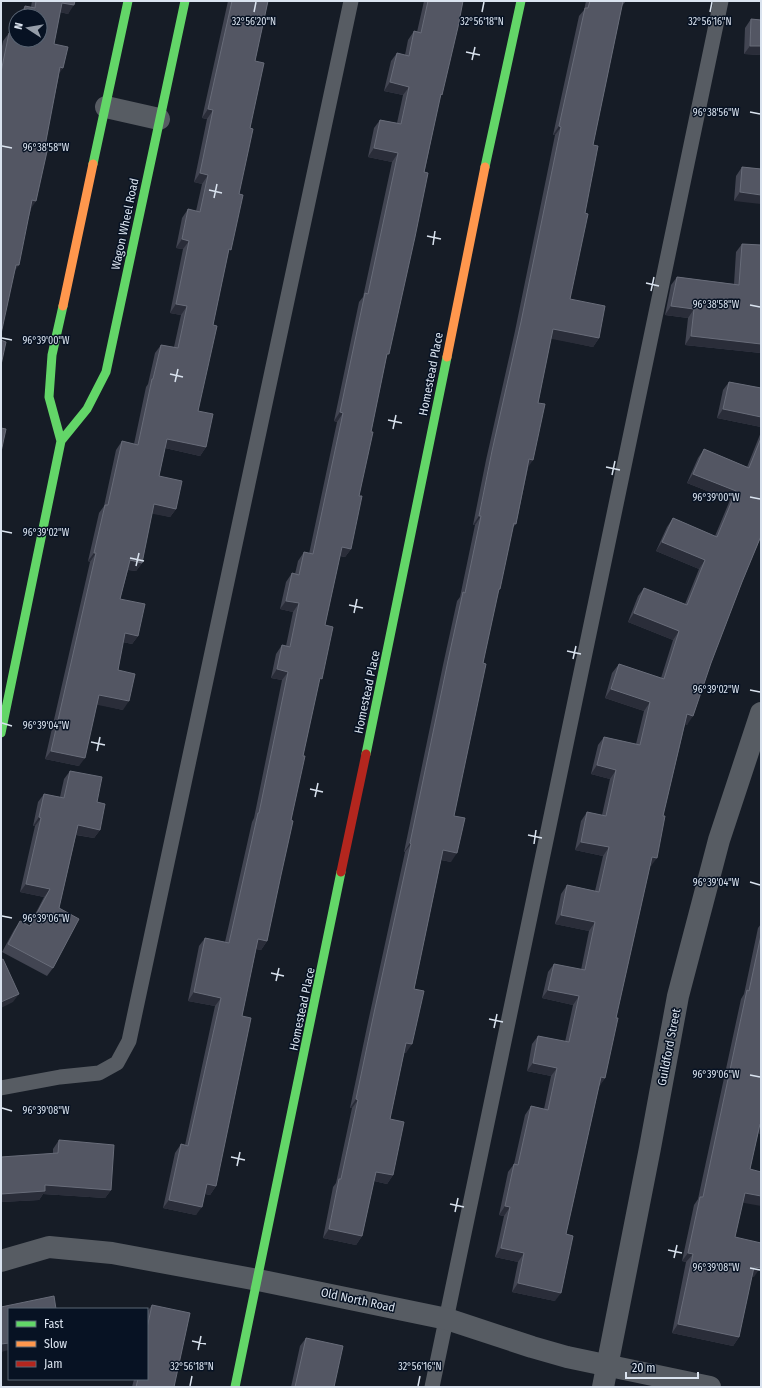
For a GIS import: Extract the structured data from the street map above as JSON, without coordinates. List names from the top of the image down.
{
  "streets": {
    "street": [
      "Wagon Wheel Road",
      "Homestead Place",
      "Guildford Street",
      "Old North Road"
    ]
  },
  "crossings": [
    ["Homestead Place", "Old North Road"],
    ["Guildford Street", "Old North Road"]
  ],
  "legend": ["Fast", "Slow", "Jam"],
  "scale_bar": "20 m",
  "north": "left",
  "coordinates": [
    "32°56'20\"N",
    "32°56'18\"N",
    "32°56'16\"N",
    "96°38'56\"W",
    "96°38'58\"W",
    "96°39'00\"W",
    "96°39'02\"W",
    "96°39'04\"W",
    "96°39'06\"W",
    "96°39'08\"W"
  ]
}
